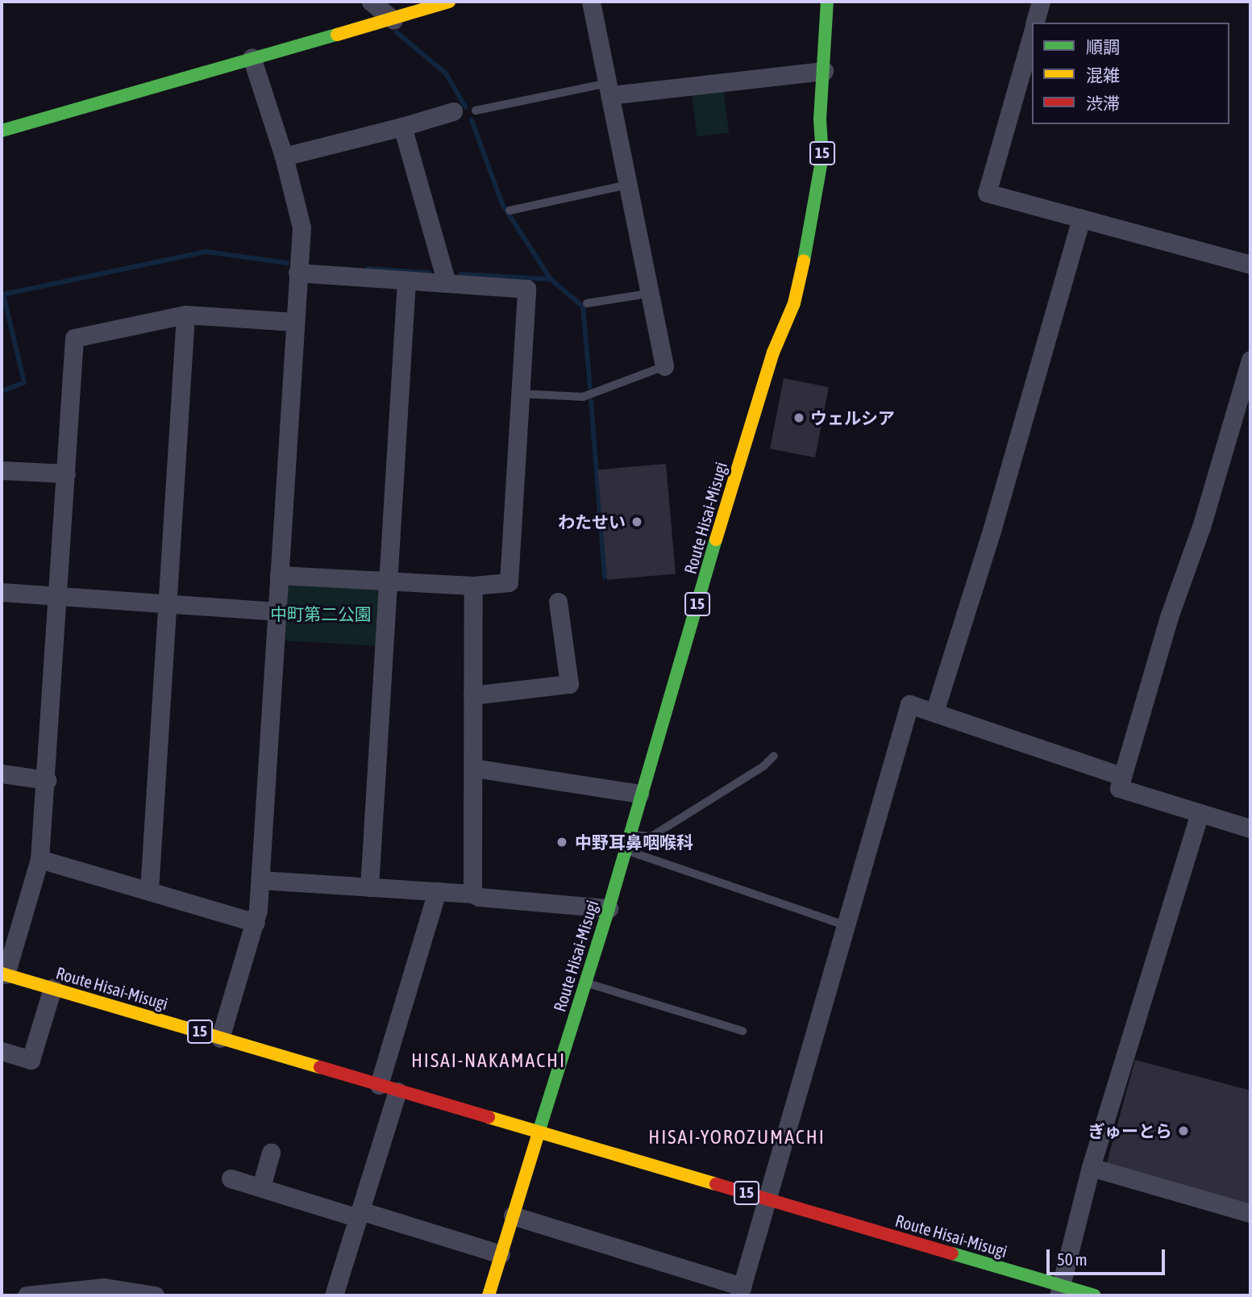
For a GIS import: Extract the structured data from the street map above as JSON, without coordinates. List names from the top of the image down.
{
  "streets": {
    "main road": ["15", "Route Hisai-Misugi"]
  },
  "districts": ["HISAI-NAKAMACHI", "HISAI-YOROZUMACHI"],
  "parks": ["中町第二公園"],
  "places": [
    "ウェルシア",
    "わたせい",
    "中野耳鼻咽喉科",
    "ぎゅーとら"
  ],
  "legend": ["順調", "混雑", "渋滞"],
  "scale_bar": "50 m"
}
